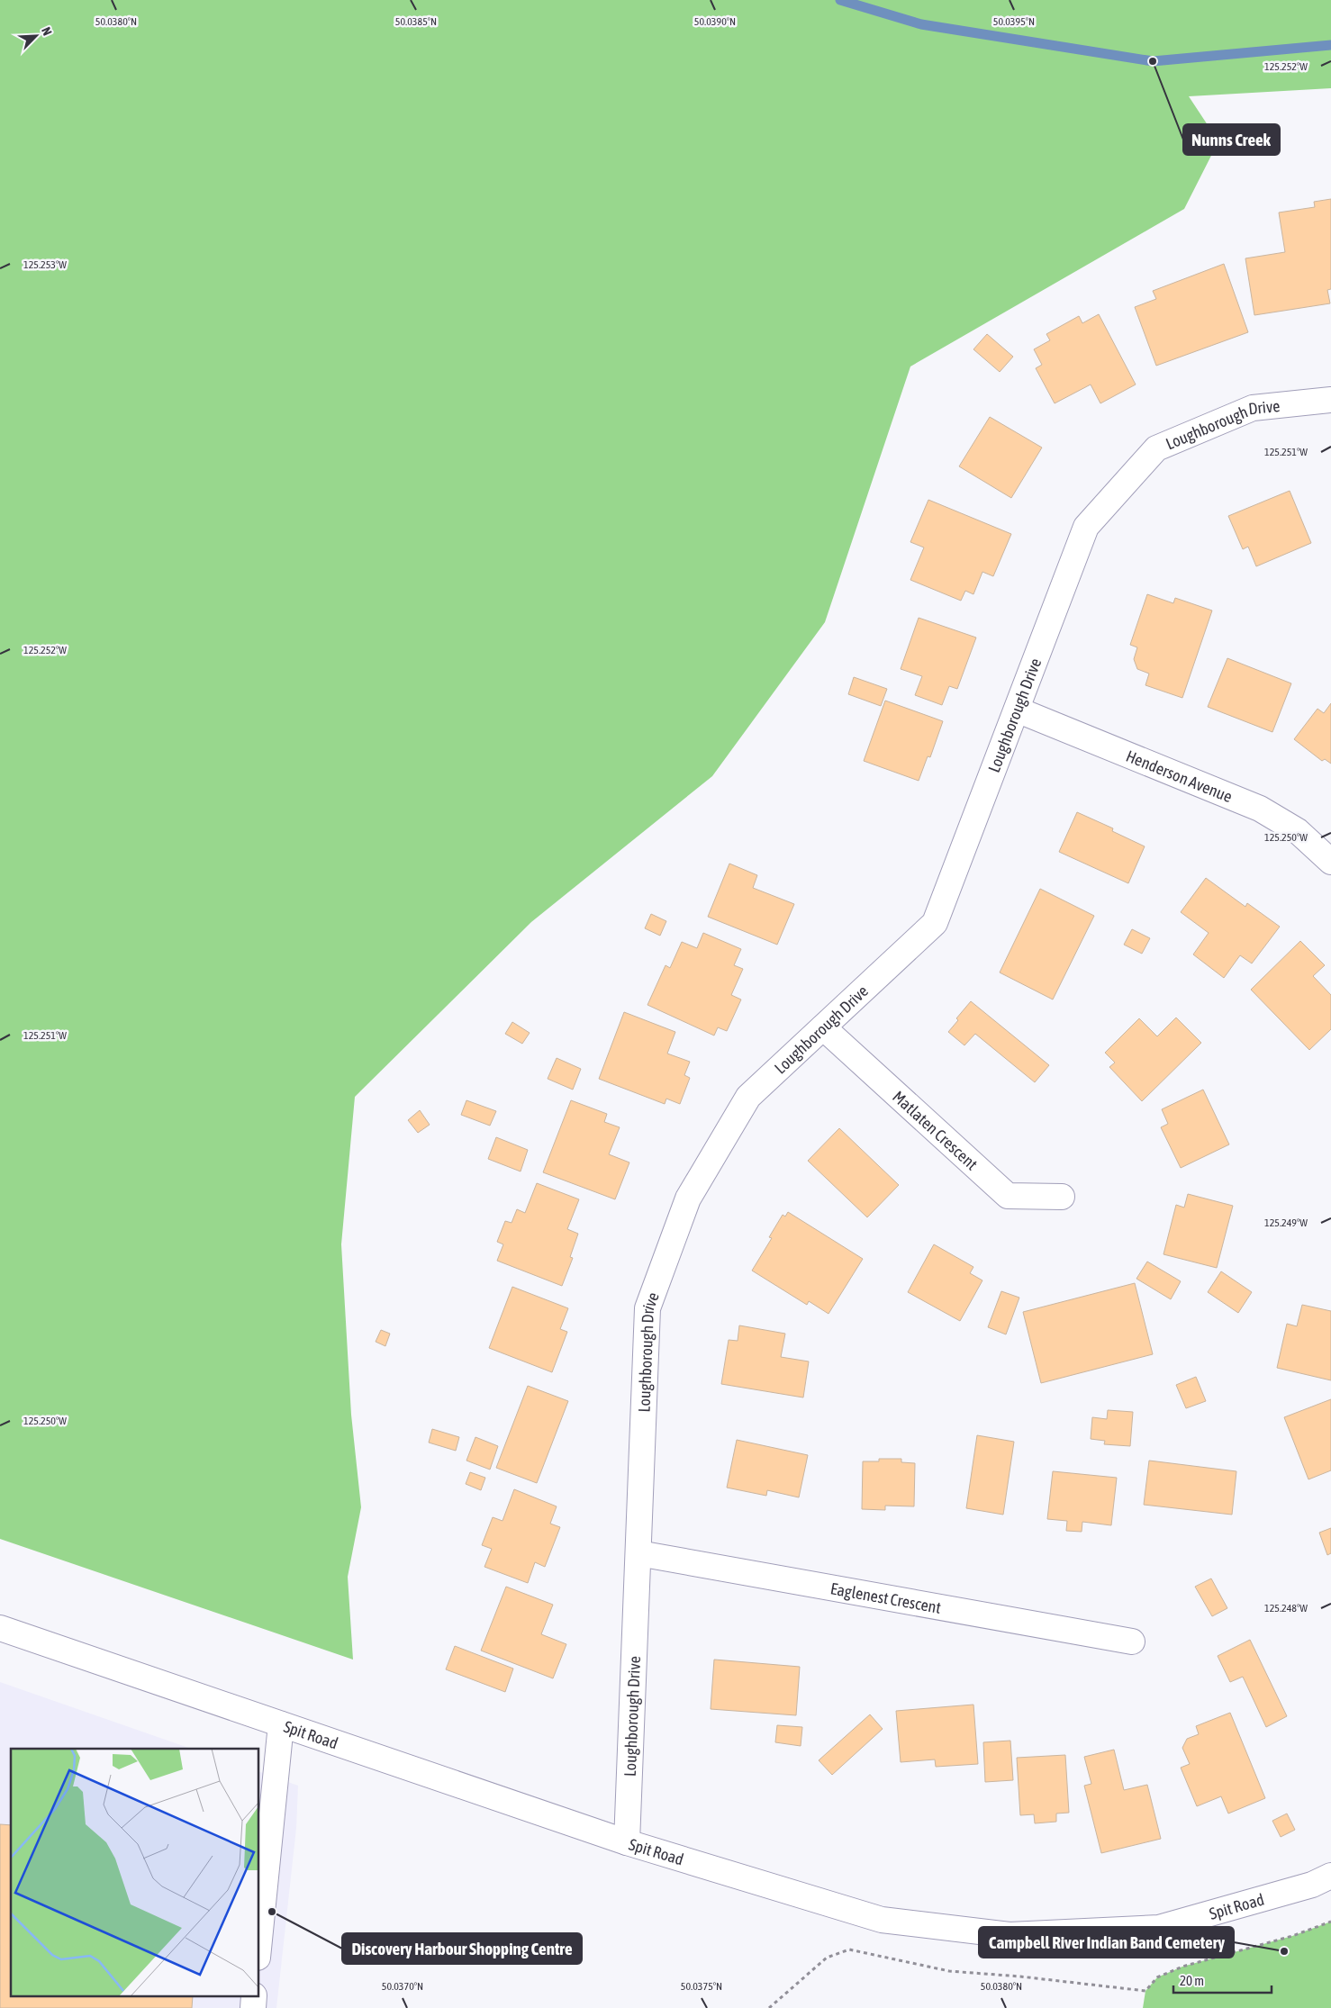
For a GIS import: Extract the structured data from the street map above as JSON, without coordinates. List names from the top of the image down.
{
  "streets": {
    "street": [
      "Loughborough Drive",
      "Henderson Avenue",
      "Matlaten Crescent",
      "Eaglenest Crescent",
      "Spit Road"
    ]
  },
  "crossings": [
    ["Loughborough Drive", "Henderson Avenue"],
    ["Loughborough Drive", "Matlaten Crescent"],
    ["Loughborough Drive", "Eaglenest Crescent"],
    ["Loughborough Drive", "Spit Road"]
  ],
  "places": ["Nunns Creek", "Discovery Harbour Shopping Centre", "Campbell River Indian Band Cemetery"],
  "scale_bar": "20 m",
  "north": "top right",
  "coordinates": [
    "50.0380°N",
    "50.0385°N",
    "50.0390°N",
    "50.0395°N",
    "125.252°W",
    "125.253°W",
    "125.251°W",
    "125.250°W",
    "125.249°W",
    "125.248°W",
    "50.0370°N",
    "50.0375°N"
  ]
}
